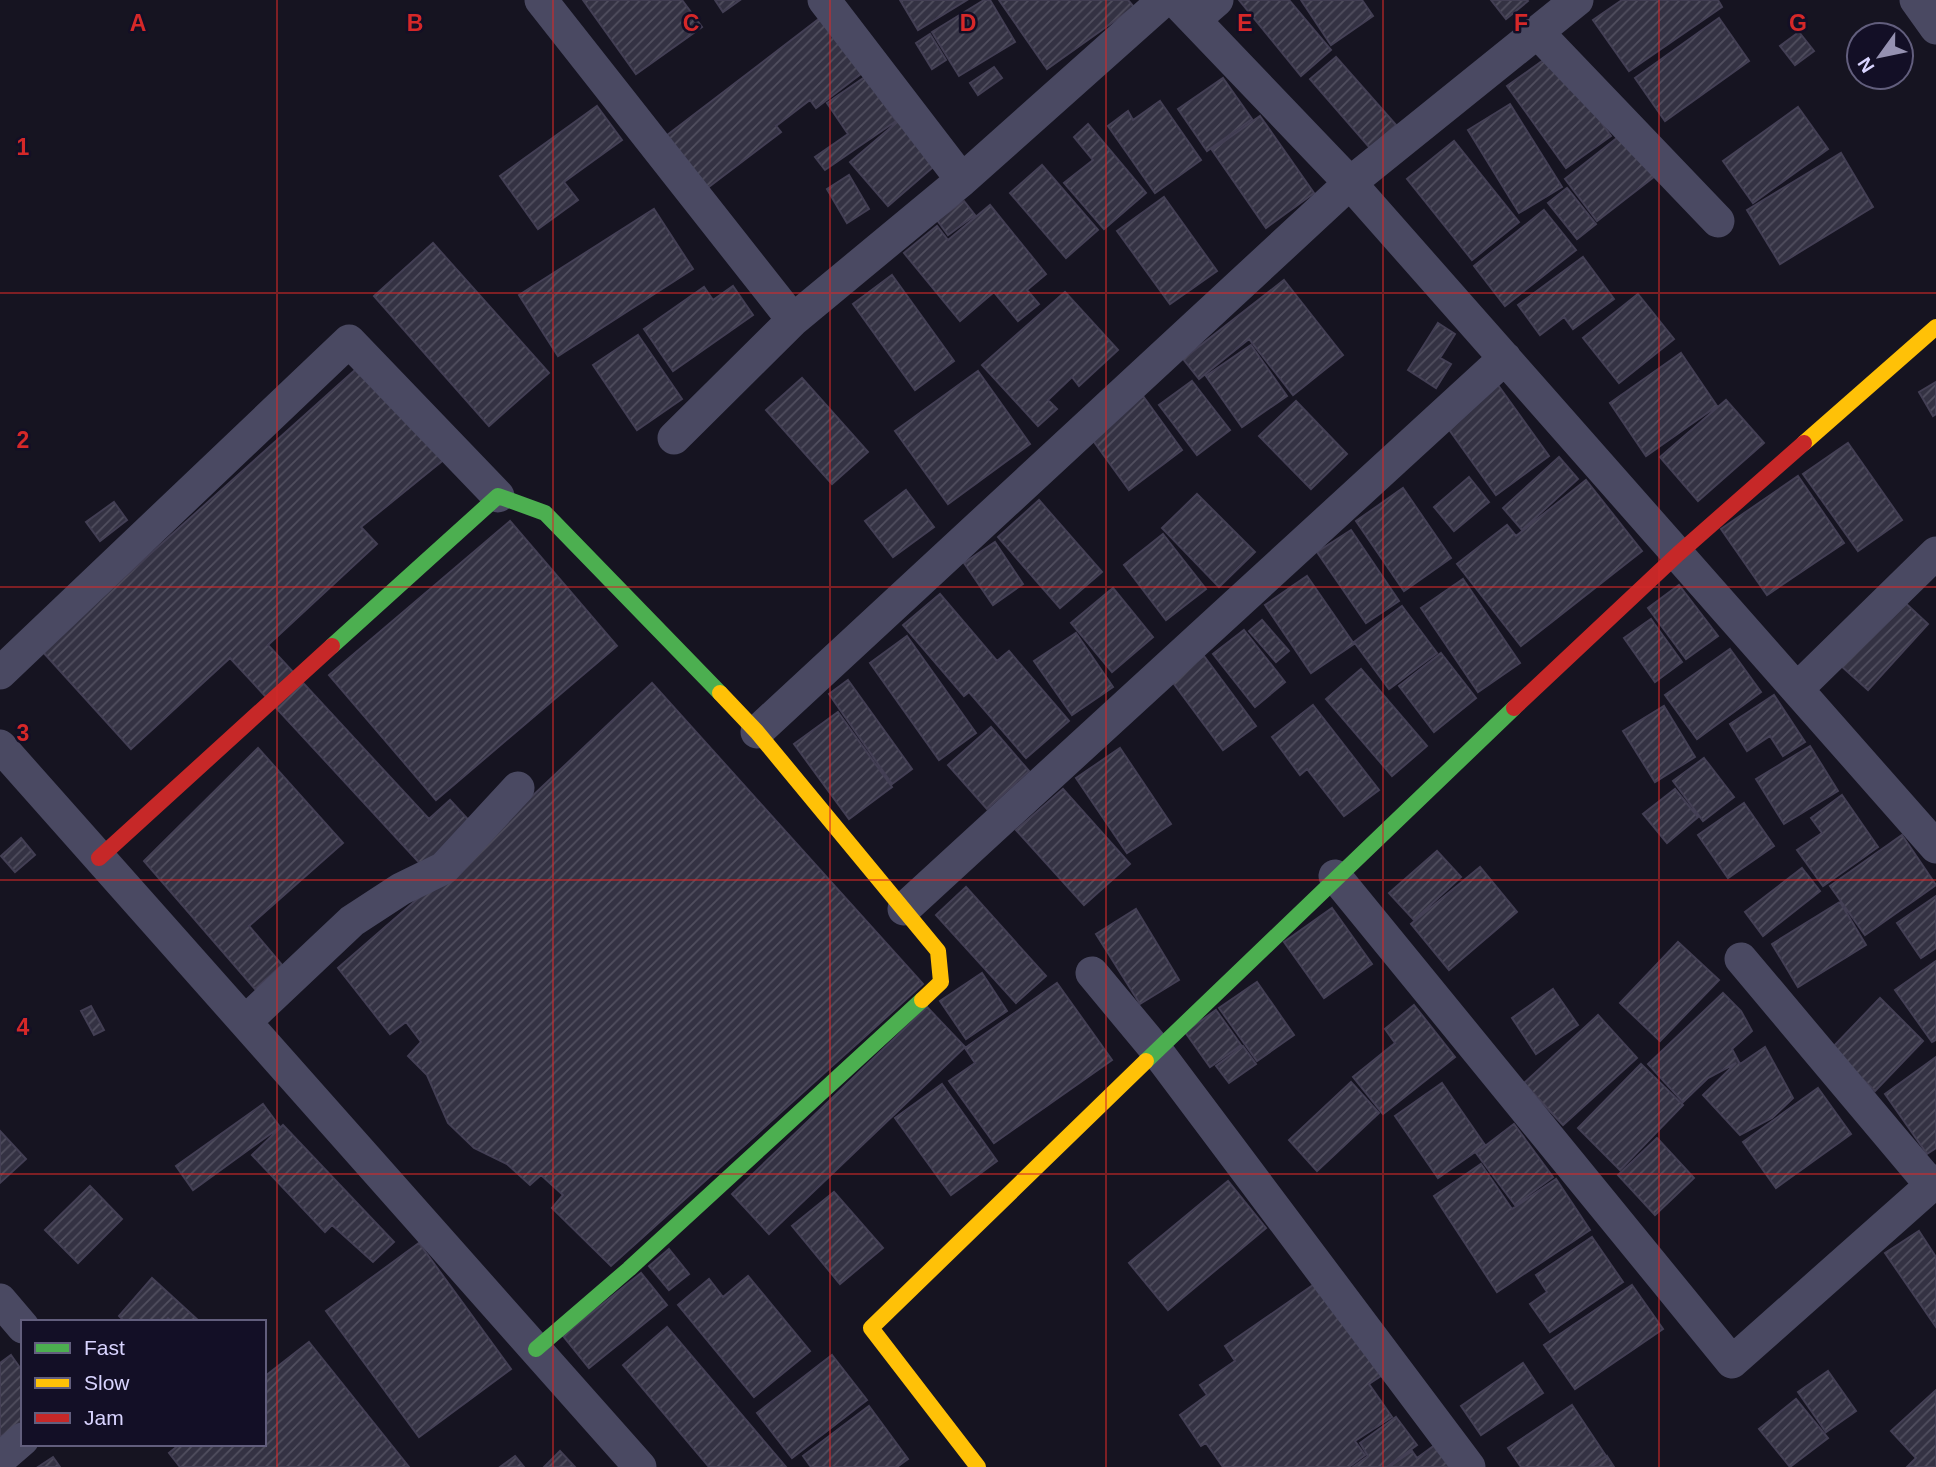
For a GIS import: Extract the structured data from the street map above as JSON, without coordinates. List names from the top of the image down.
{
  "legend": ["Fast", "Slow", "Jam"],
  "north": "bottom left",
  "grid": {
    "columns": [
      "A",
      "B",
      "C",
      "D",
      "E",
      "F",
      "G"
    ],
    "rows": [
      "1",
      "2",
      "3",
      "4"
    ]
  }
}
